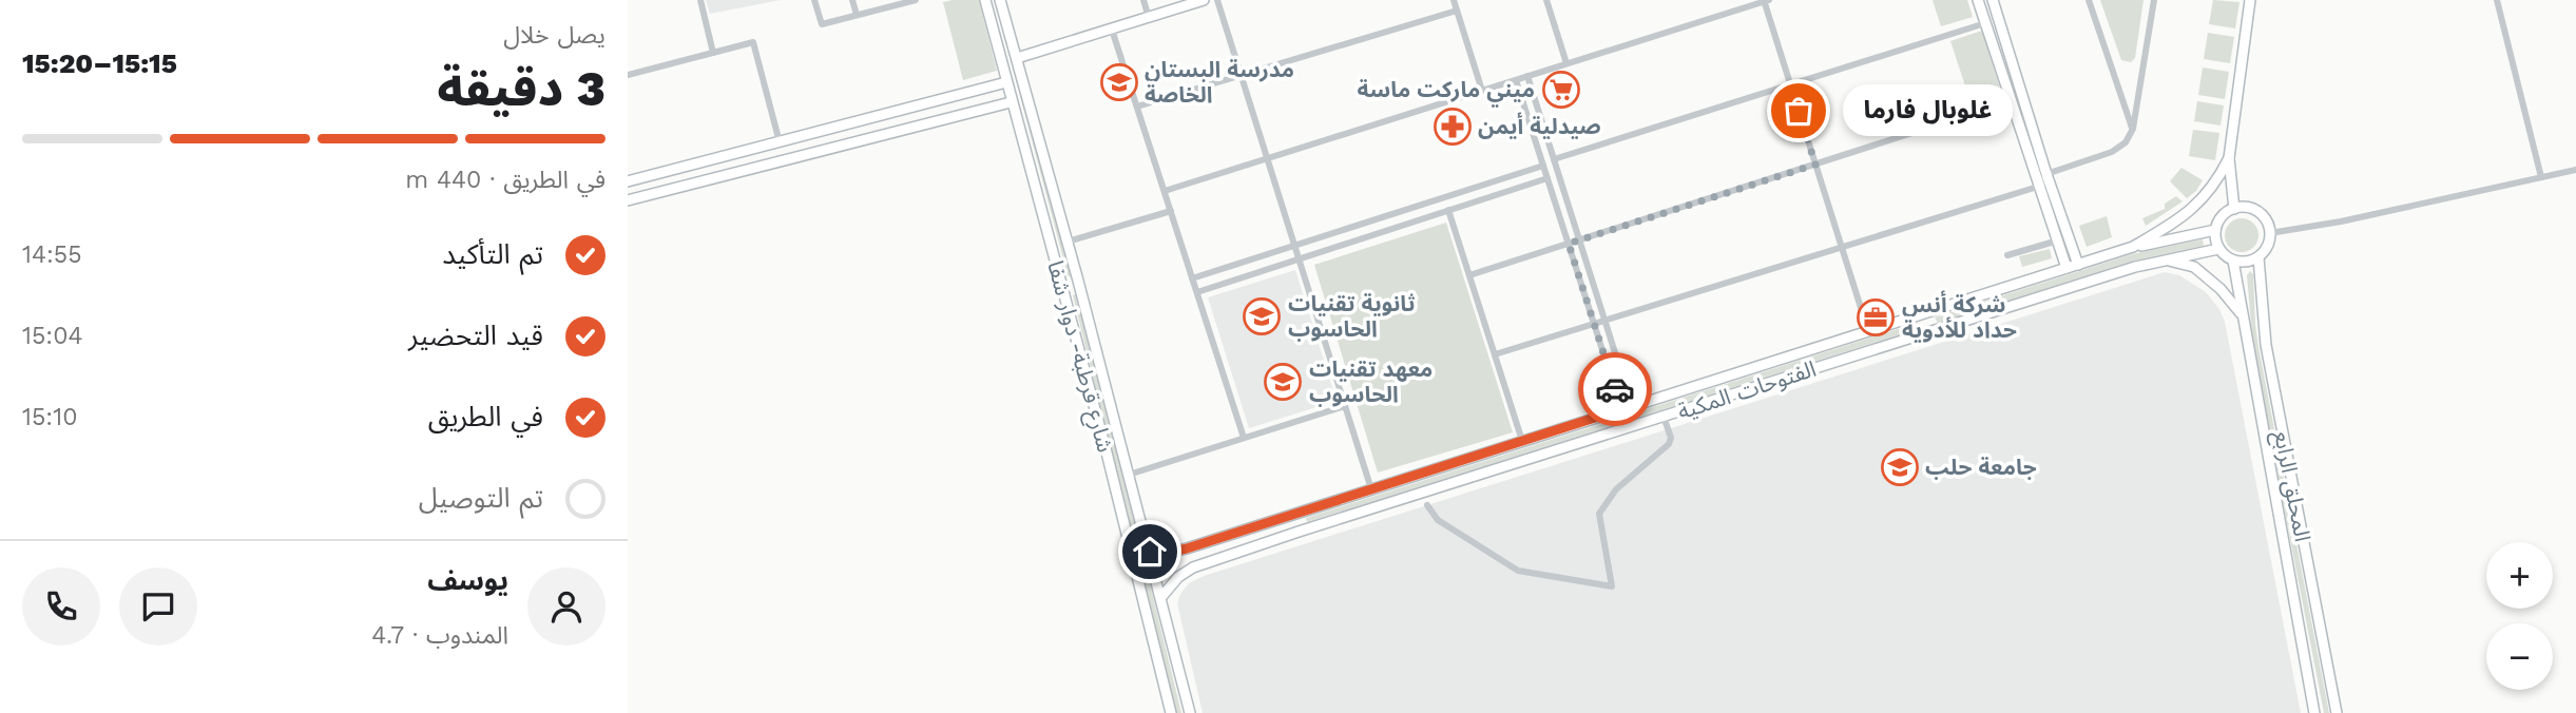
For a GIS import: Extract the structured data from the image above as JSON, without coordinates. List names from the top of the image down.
{
  "streets": {
    "street": ["شارع قرطبة- دوار شفا", "الفتوحات المكية", "المحلق الرابع"]
  },
  "crossings": [
    ["الفتوحات المكية", "المحلق الرابع"]
  ],
  "places": {
    "school or university": [
      "مدرسة البستان الخاصة",
      "ثانوية تقنيات الحاسوب",
      "معهد تقنيات الحاسوب",
      "جامعة حلب"
    ],
    "supermarket": ["ميني ماركت ماسة"],
    "other": ["غلوبال فارما"],
    "pharmacy": ["صيدلية أيمن"],
    "office": ["شركة أنس حداد للأدوية"]
  },
  "page": {
    "heading": ["3 دقيقة", "يصل خلال", "15:15–15:20"],
    "panel": ["يوسف", "المندوب · 4.7"],
    "bubble": "غلوبال فارما",
    "bar": "في الطريق · 440 m",
    "list": [
      ["تم التأكيد", "14:55"],
      ["قيد التحضير", "15:04"],
      ["في الطريق", "15:10"],
      "تم التوصيل"
    ],
    "map_buttons": ["+", "−"]
  }
}
